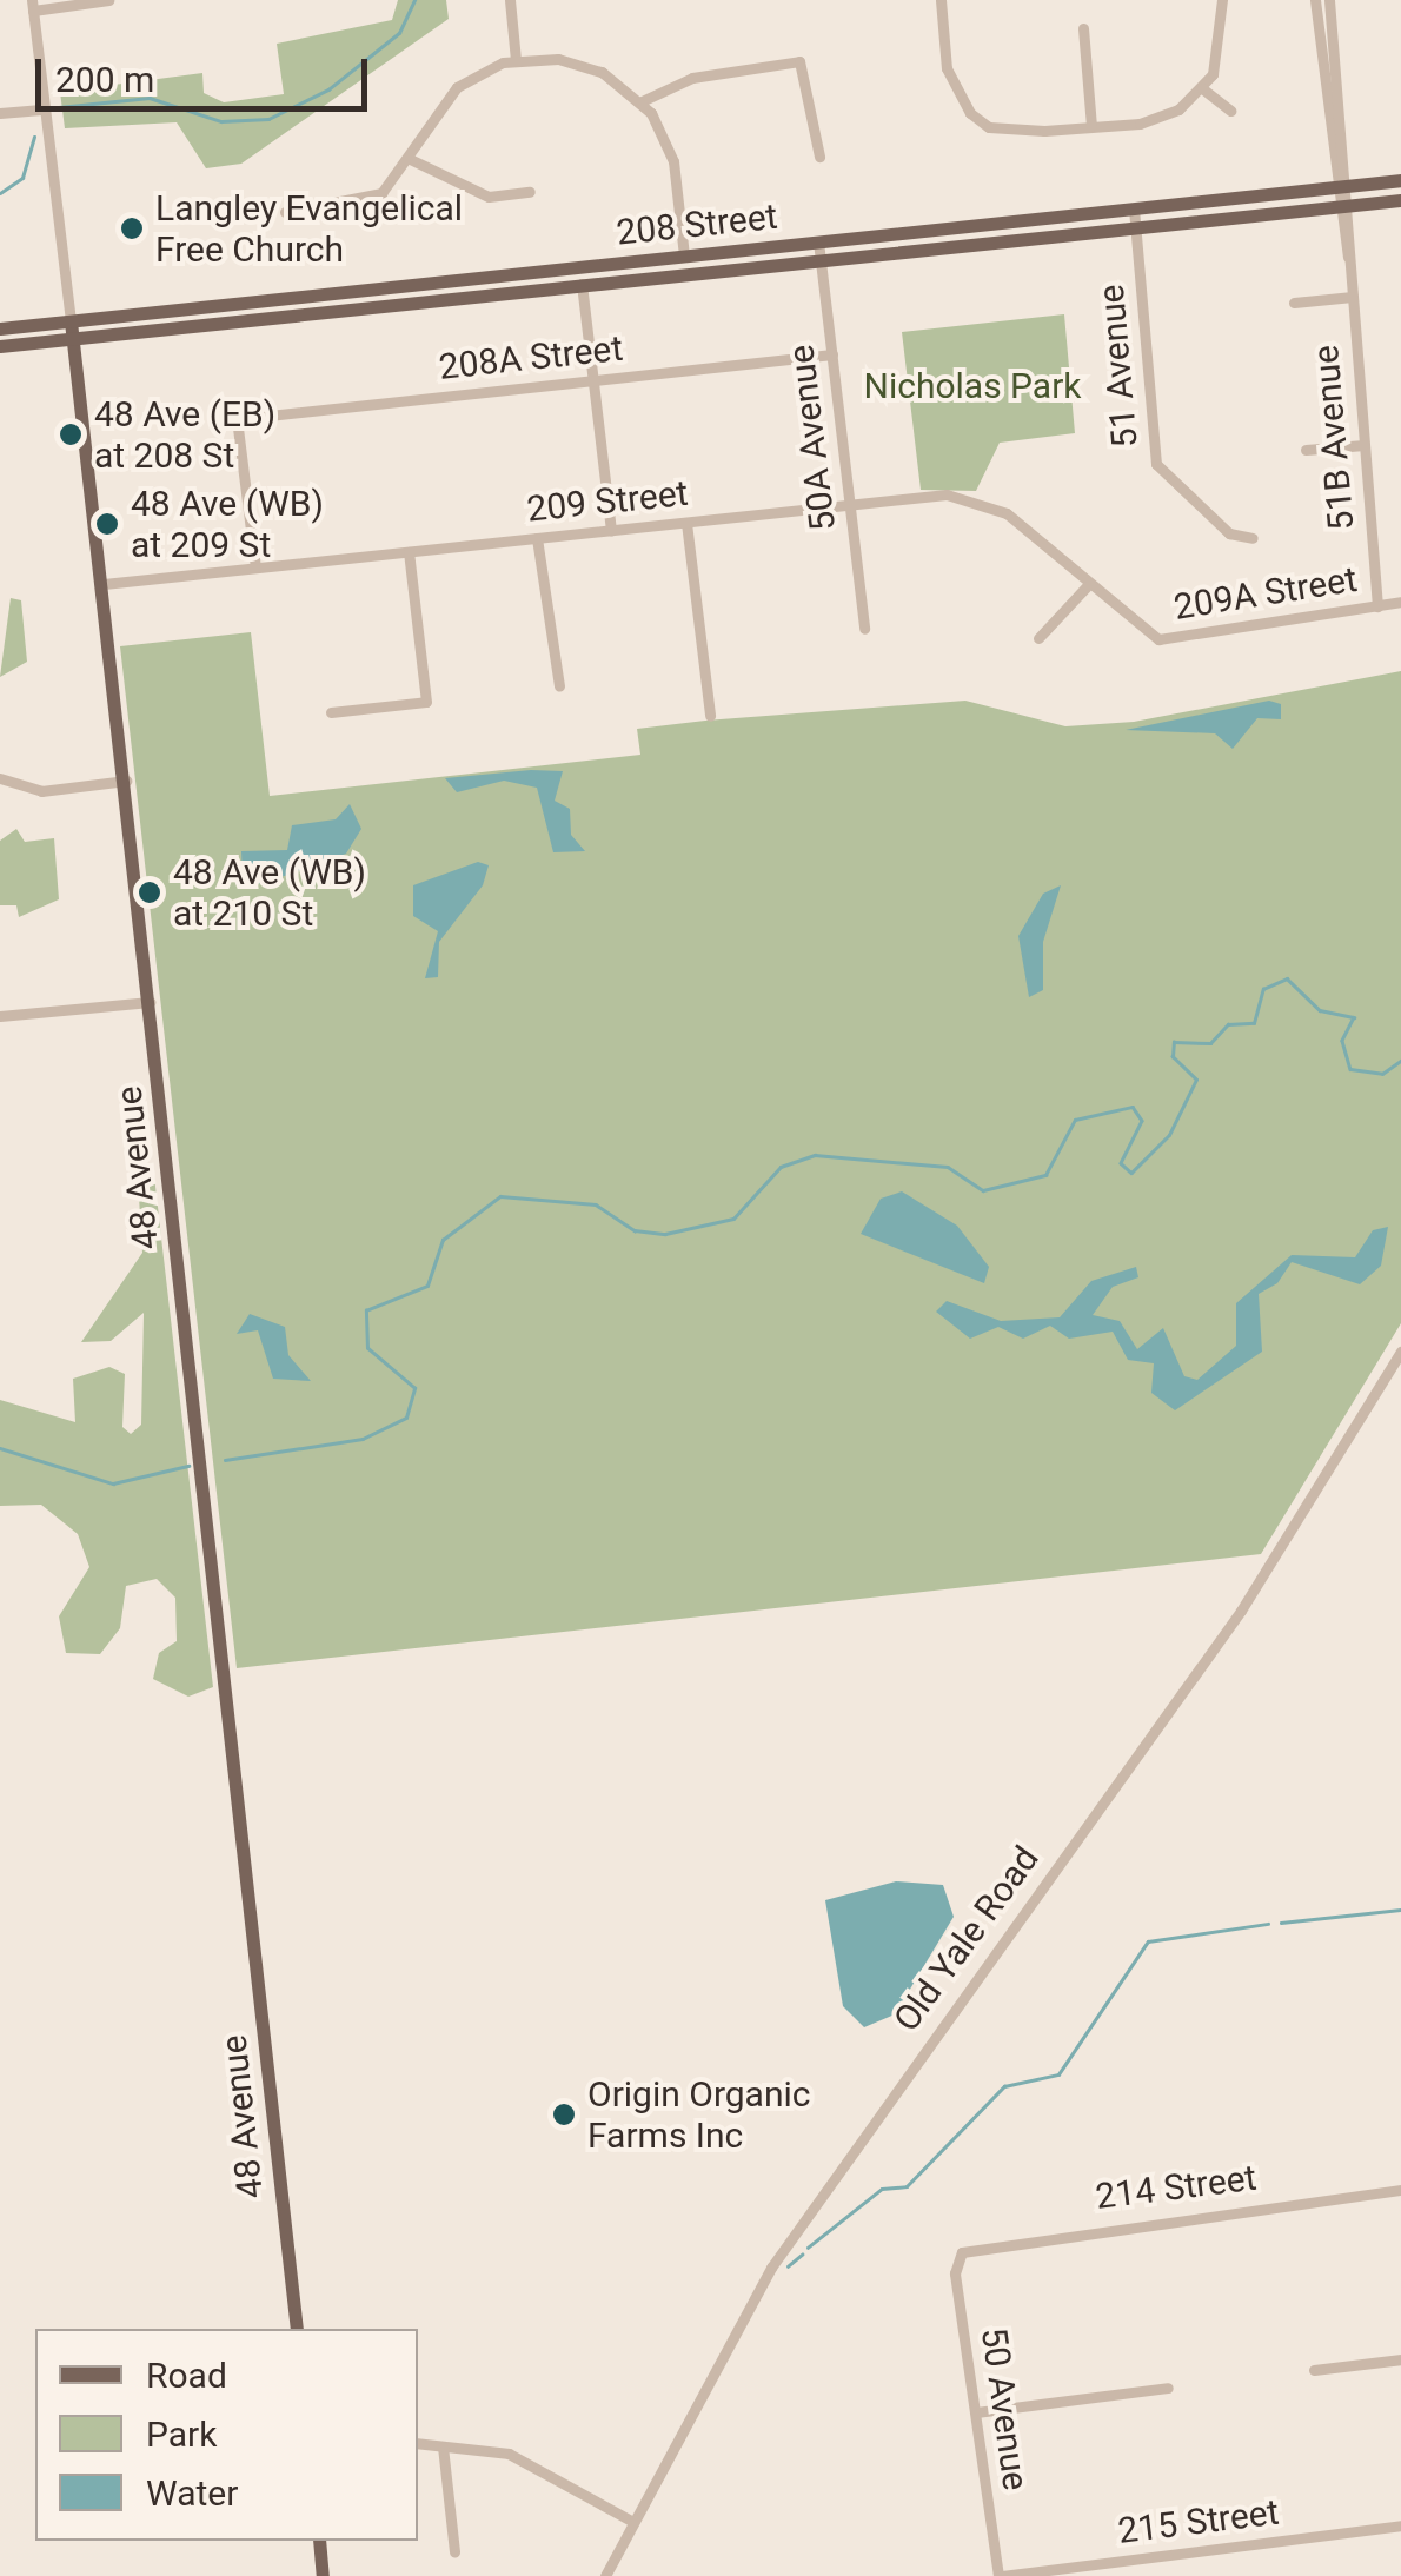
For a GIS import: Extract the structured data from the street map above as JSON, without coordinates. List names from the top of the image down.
{
  "streets": {
    "main road": ["208 Street", "48 Avenue"],
    "street": [
      "208A Street",
      "51 Avenue",
      "50A Avenue",
      "51B Avenue",
      "209 Street",
      "209A Street",
      "Old Yale Road",
      "214 Street",
      "50 Avenue",
      "215 Street"
    ]
  },
  "crossings": [
    ["208 Street", "51 Avenue"],
    ["208 Street", "50A Avenue"],
    ["208 Street", "51B Avenue"],
    ["208 Street", "48 Avenue"],
    ["208A Street", "50A Avenue"],
    ["208A Street", "209 Street"],
    ["50A Avenue", "209 Street"],
    ["51B Avenue", "209A Street"],
    ["209 Street", "209A Street"],
    ["209 Street", "48 Avenue"],
    ["214 Street", "50 Avenue"],
    ["50 Avenue", "215 Street"]
  ],
  "parks": ["Nicholas Park"],
  "places": [
    "Langley Evangelical Free Church",
    "48 Ave (EB) at 208 St",
    "48 Ave (WB) at 209 St",
    "48 Ave (WB) at 210 St",
    "Origin Organic Farms Inc"
  ],
  "legend": ["Road", "Park", "Water"],
  "scale_bar": "200 m"
}
